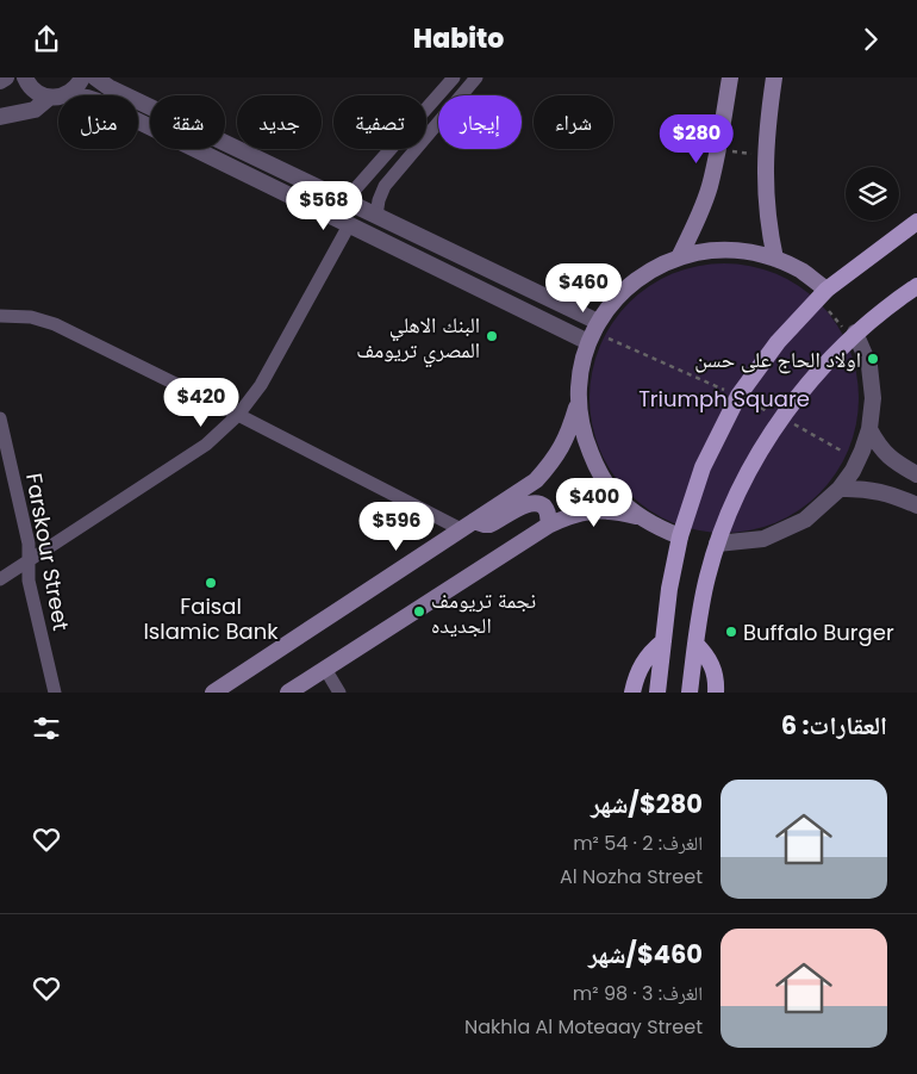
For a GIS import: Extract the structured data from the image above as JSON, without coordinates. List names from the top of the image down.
{
  "streets": {
    "street": ["Farskour Street"]
  },
  "parks": ["Triumph Square"],
  "places": [
    "البنك الاهلي المصري تريومف",
    "اولاد الحاج على حسن",
    "Faisal Islamic Bank",
    "نجمة تريومف الجديده",
    "Buffalo Burger"
  ],
  "page": {
    "header": "Habito",
    "chip": [
      "شراء",
      "إيجار",
      "تصفية",
      "جديد",
      "شقة",
      "منزل"
    ],
    "price": [
      "$280",
      "$568",
      "$460",
      "$420",
      "$400",
      "$596"
    ],
    "heading": "العقارات: 6",
    "list": [
      {
        "name": "$280/شهر",
        "note": "الغرف: 2 · 54 m² · Al Nozha Street"
      },
      {
        "name": "$460/شهر",
        "note": "الغرف: 3 · 98 m² · Nakhla Al Moteaay Street"
      }
    ]
  }
}
